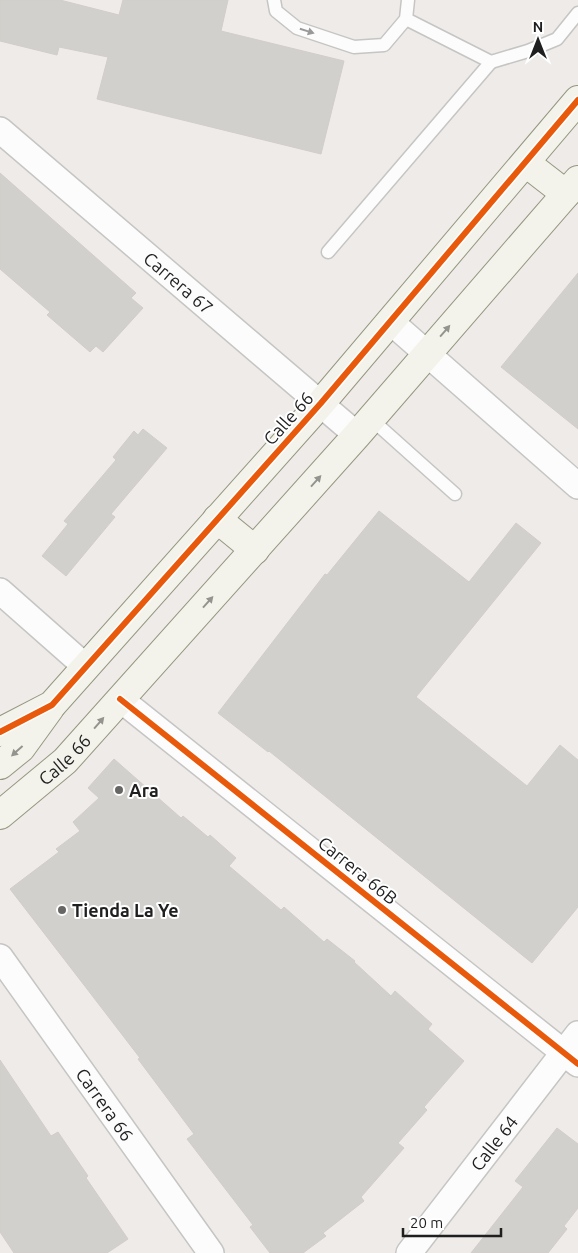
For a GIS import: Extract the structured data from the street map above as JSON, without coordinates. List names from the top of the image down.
{
  "streets": {
    "street": [
      "Carrera 67",
      "Calle 66",
      "Carrera 66B",
      "Carrera 66",
      "Calle 64"
    ]
  },
  "crossings": [
    ["Carrera 67", "Calle 66"],
    ["Calle 66", "Carrera 66B"],
    ["Carrera 66B", "Calle 64"]
  ],
  "places": ["Ara", "Tienda La Ye"],
  "scale_bar": "20 m",
  "north": "top"
}
